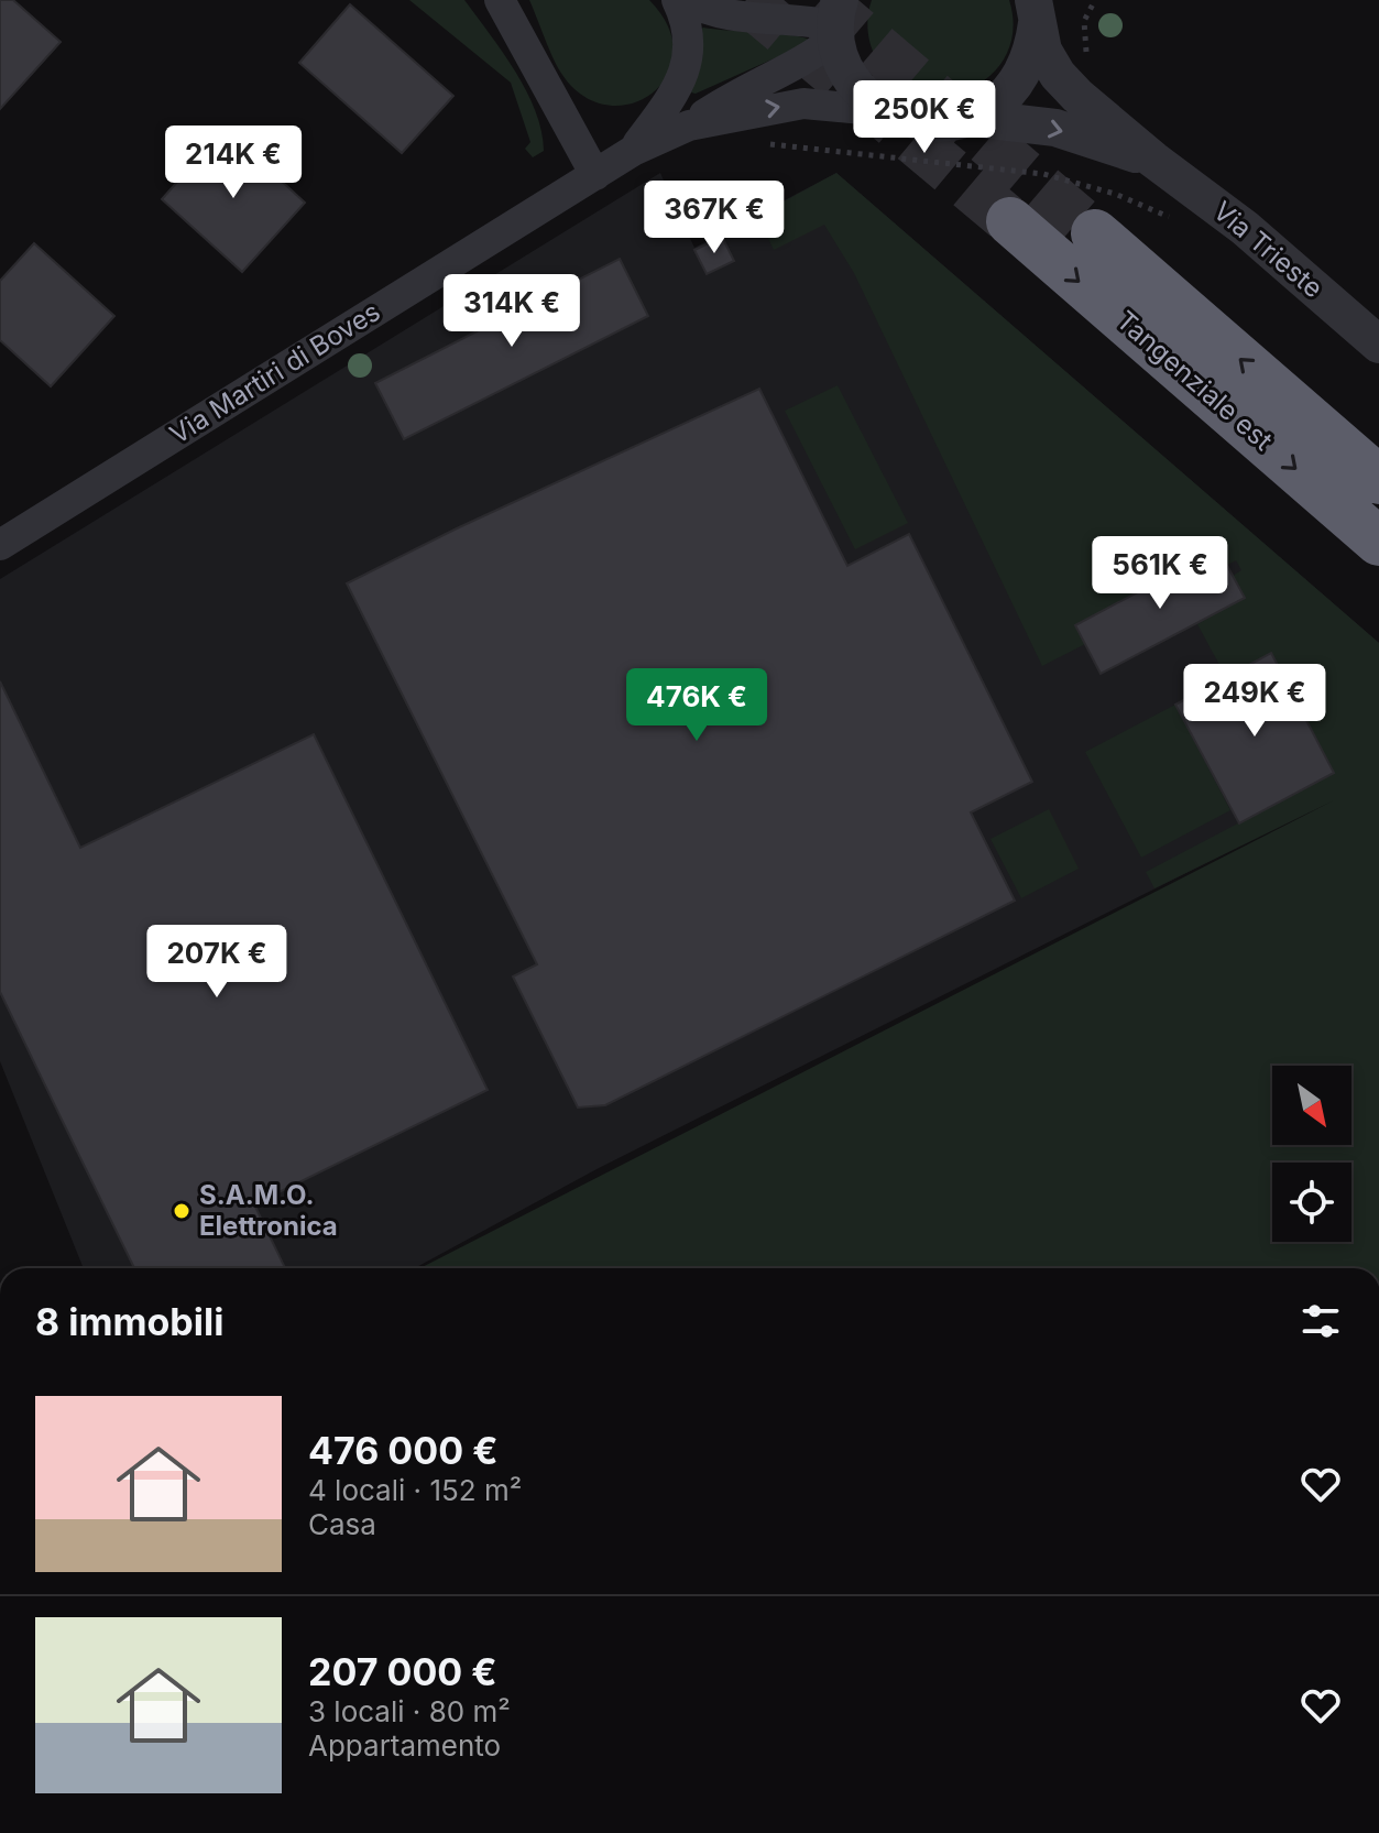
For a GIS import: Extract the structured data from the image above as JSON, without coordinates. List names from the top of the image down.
{
  "streets": {
    "highway": ["Tangenziale est"],
    "street": ["Via Trieste", "Via Martiri di Boves"]
  },
  "crossings": [
    ["Via Trieste", "Via Martiri di Boves"]
  ],
  "places": ["S.A.M.O. Elettronica"],
  "north": "bottom right",
  "page": {
    "price": [
      "250K €",
      "214K €",
      "367K €",
      "314K €",
      "561K €",
      "249K €",
      "476K €",
      "207K €"
    ],
    "heading": "8 immobili",
    "list": [
      {
        "name": "476 000 €",
        "note": "4 locali · 152 m² · Casa"
      },
      {
        "name": "207 000 €",
        "note": "3 locali · 80 m² · Appartamento"
      }
    ]
  }
}
